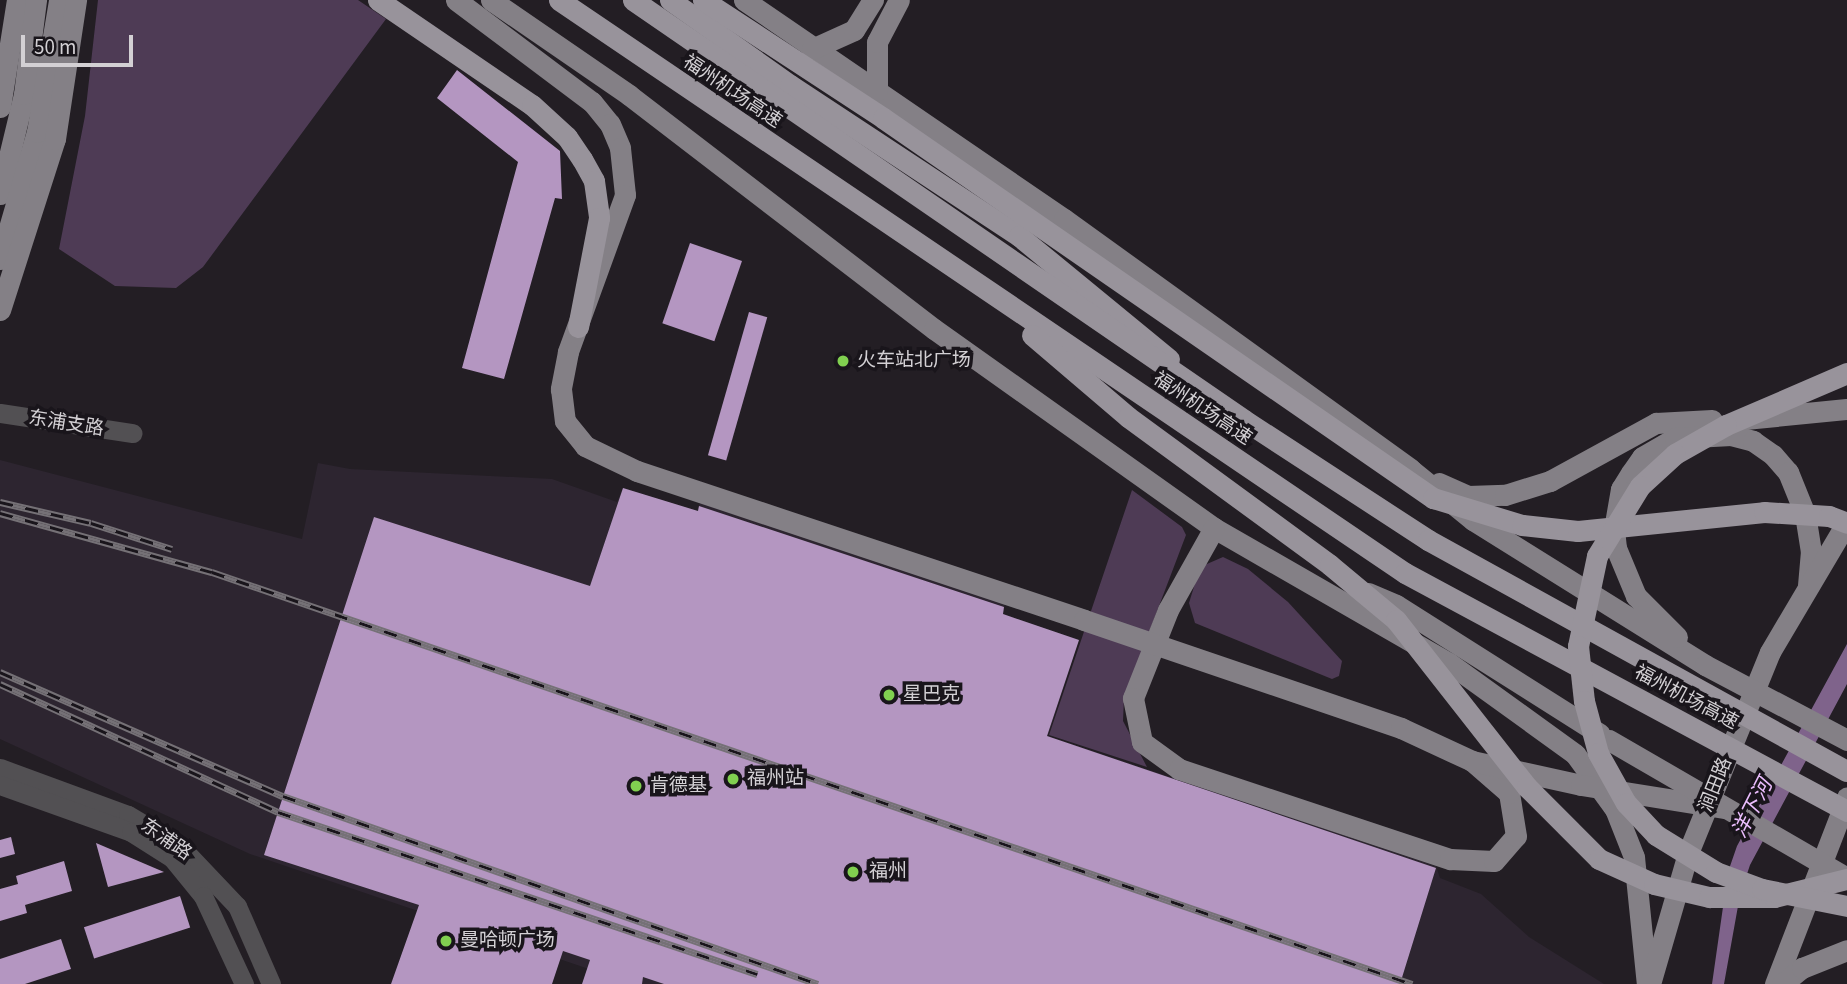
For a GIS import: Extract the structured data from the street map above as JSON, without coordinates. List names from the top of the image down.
{
  "streets": {
    "highway": ["福州机场高速"],
    "main road": ["涧田路"],
    "street": ["东浦支路", "东浦路"]
  },
  "water": ["洋下河"],
  "places": [
    "火车站北广场",
    "星巴克",
    "福州站",
    "肯德基",
    "福州",
    "曼哈顿广场"
  ],
  "scale_bar": "50 m"
}
